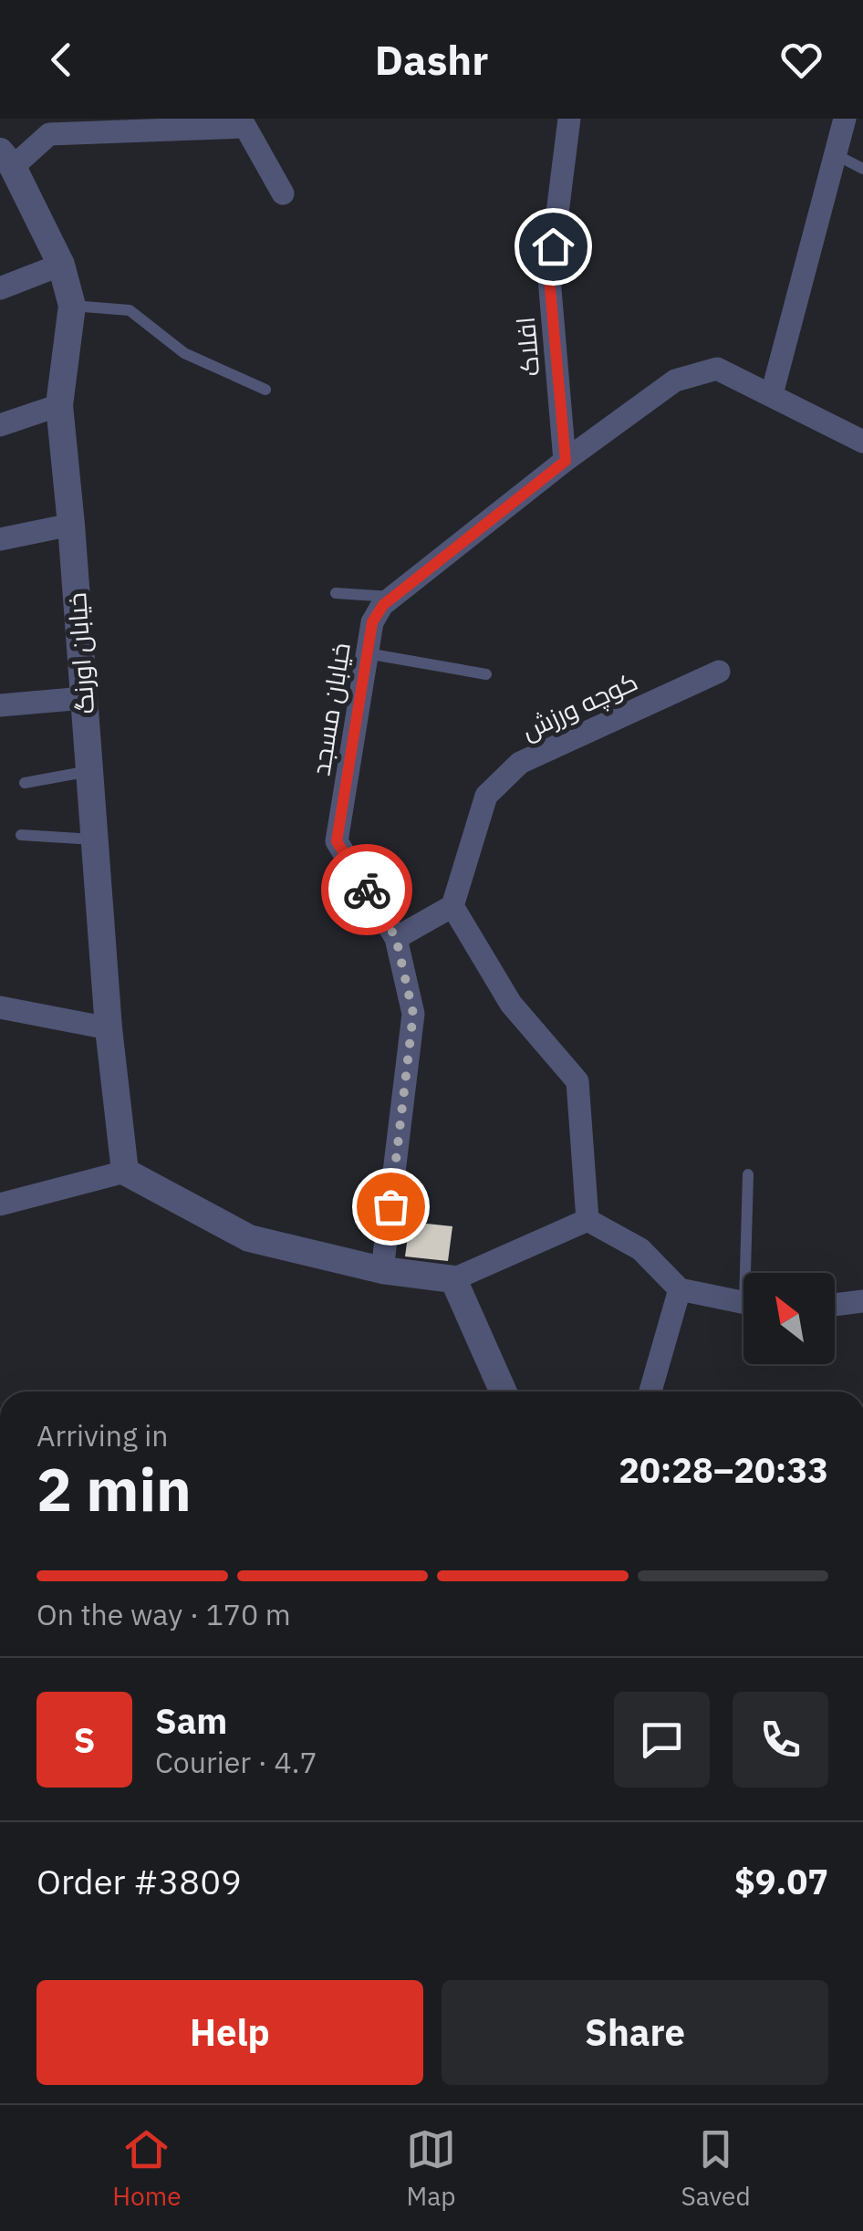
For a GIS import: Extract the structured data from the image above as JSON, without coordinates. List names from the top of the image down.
{
  "streets": {
    "street": [
      "افلاک",
      "خیابان اورنگ",
      "کوچه ورزش",
      "خیابان مسجد"
    ]
  },
  "crossings": [
    ["افلاک", "خیابان مسجد"]
  ],
  "north": "top left",
  "page": {
    "header": "Dashr",
    "heading": ["2 min", "Arriving in", "20:28–20:33"],
    "panel": [
      "Sam",
      "Courier · 4.7",
      "Order #3809",
      "$9.07"
    ],
    "bar": "On the way · 170 m",
    "round": "S",
    "buttons": ["Help", "Share"],
    "tabs": ["Home", "Map", "Saved"]
  }
}
